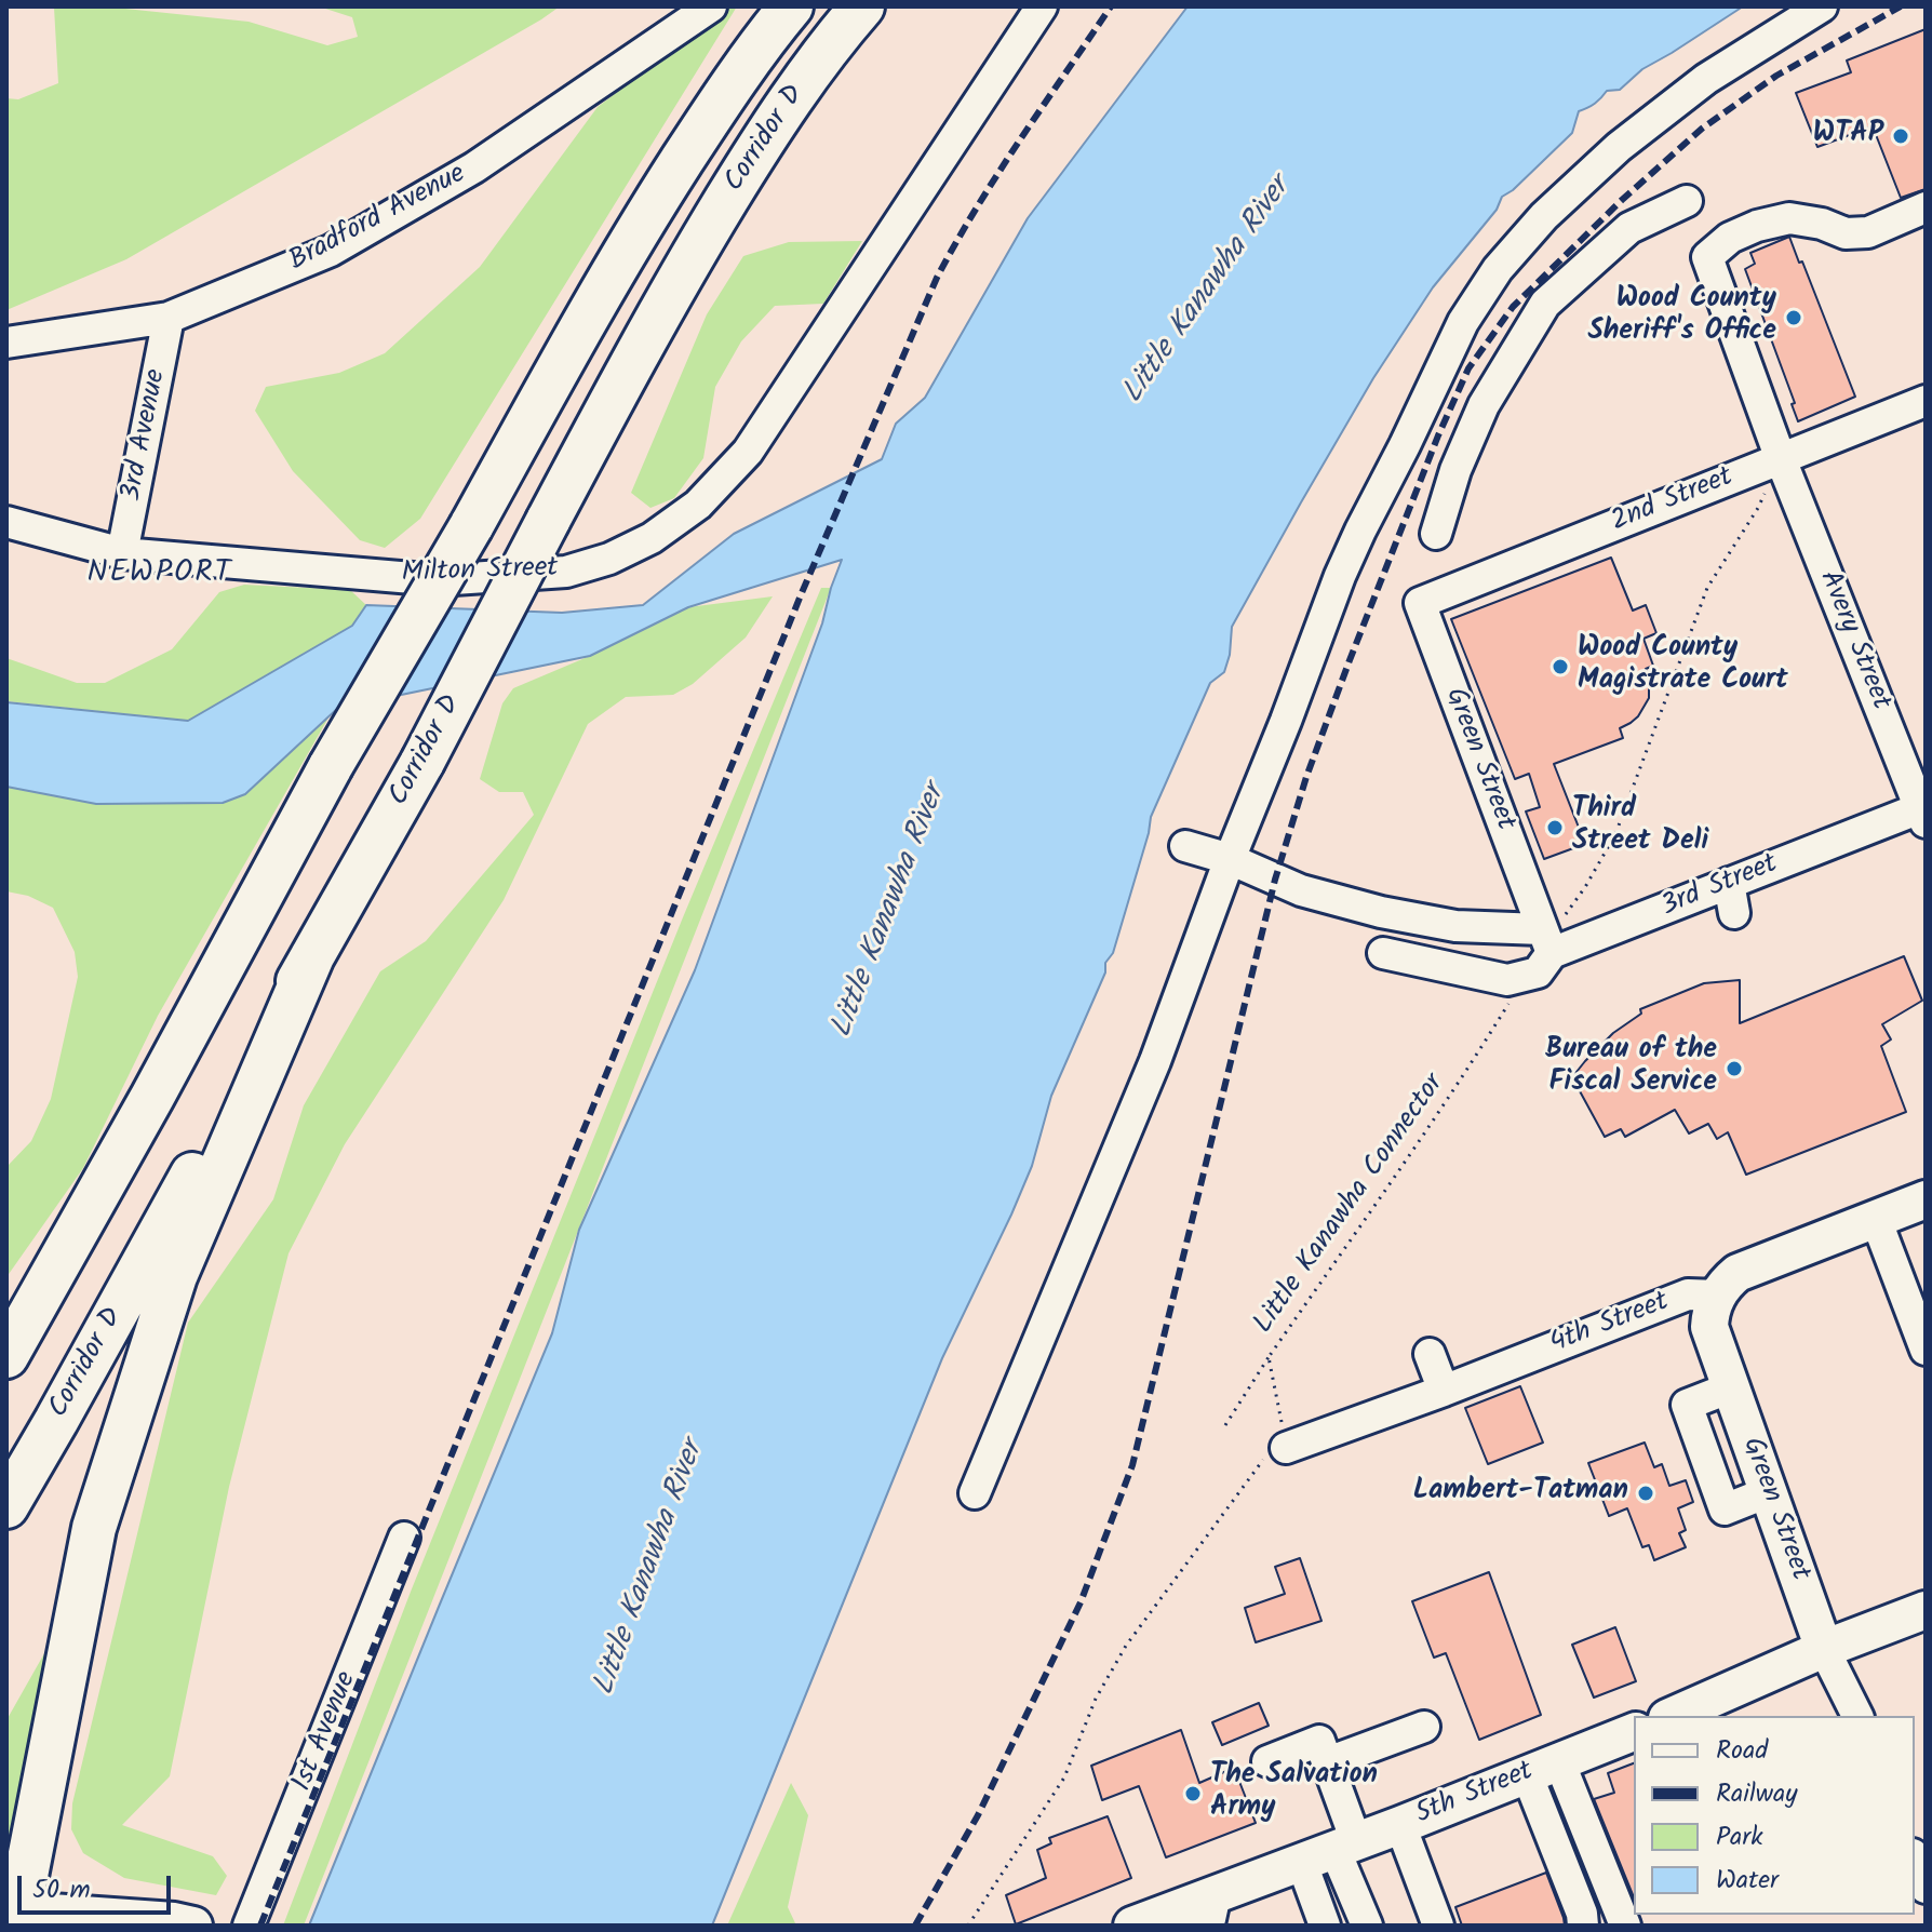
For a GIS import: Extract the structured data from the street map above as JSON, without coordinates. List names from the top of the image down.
{
  "streets": {
    "highway": ["Corridor D"],
    "main road": ["Green Street", "5th Street"],
    "street": [
      "Bradford Avenue",
      "3rd Avenue",
      "2nd Street",
      "Milton Street",
      "Avery Street",
      "3rd Street",
      "4th Street",
      "1st Avenue"
    ],
    "path": ["Little Kanawha Connector"]
  },
  "crossings": [
    ["Bradford Avenue", "3rd Avenue"],
    ["3rd Avenue", "Milton Street"],
    ["2nd Street", "Avery Street"],
    ["2nd Street", "Green Street"],
    ["Avery Street", "3rd Street"],
    ["Green Street", "3rd Street"],
    ["Green Street", "4th Street"],
    ["Little Kanawha Connector", "4th Street"]
  ],
  "districts": ["NEWPORT"],
  "water": ["Little Kanawha River"],
  "places": [
    "WTAP",
    "Wood County Sheriff's Office",
    "Wood County Magistrate Court",
    "Third Street Deli",
    "Bureau of the Fiscal Service",
    "Lambert-Tatman",
    "The Salvation Army"
  ],
  "legend": [
    "Road",
    "Railway",
    "Park",
    "Water"
  ],
  "scale_bar": "50 m"
}
